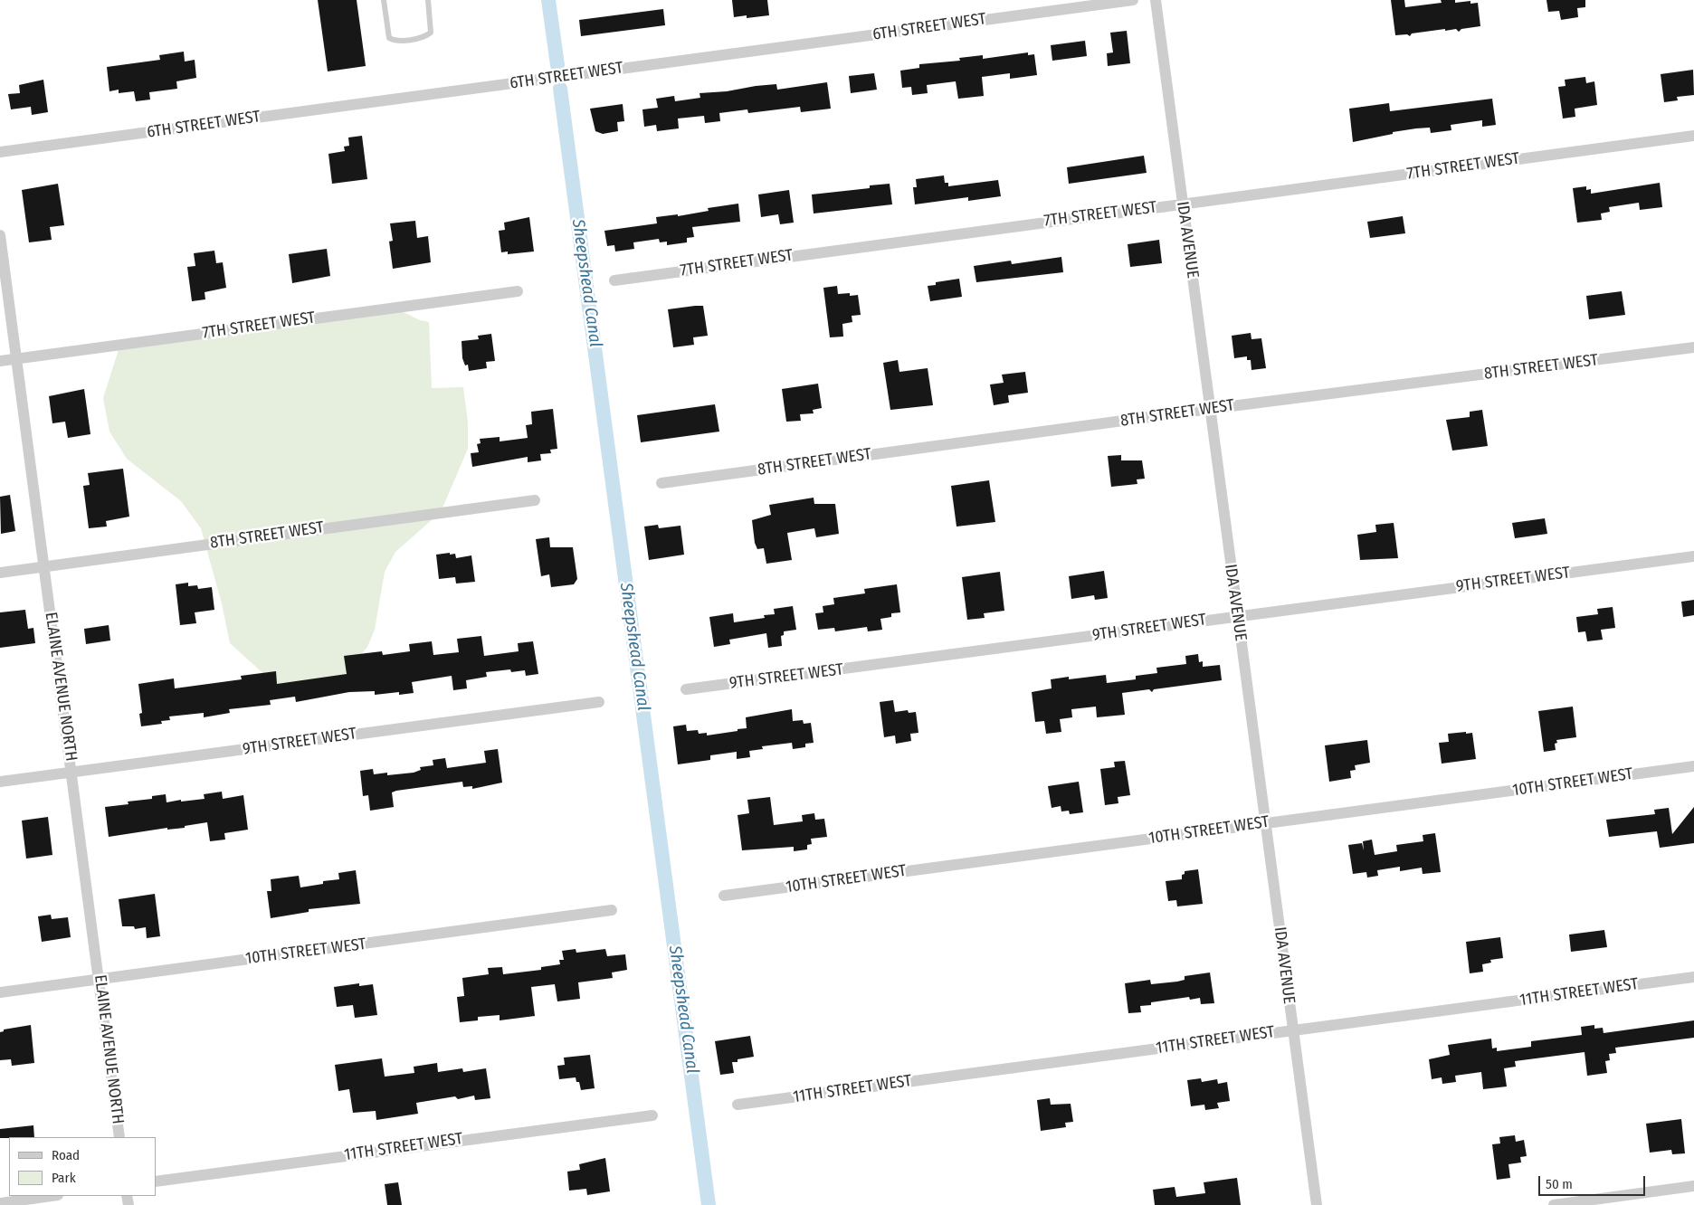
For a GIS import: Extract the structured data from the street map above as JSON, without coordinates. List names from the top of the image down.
{
  "streets": {
    "street": [
      "6TH STREET WEST",
      "7TH STREET WEST",
      "IDA AVENUE",
      "8TH STREET WEST",
      "9TH STREET WEST",
      "ELAINE AVENUE NORTH",
      "10TH STREET WEST",
      "11TH STREET WEST"
    ]
  },
  "crossings": [
    ["7TH STREET WEST", "IDA AVENUE"],
    ["7TH STREET WEST", "ELAINE AVENUE NORTH"],
    ["IDA AVENUE", "8TH STREET WEST"],
    ["IDA AVENUE", "9TH STREET WEST"],
    ["IDA AVENUE", "10TH STREET WEST"],
    ["IDA AVENUE", "11TH STREET WEST"],
    ["8TH STREET WEST", "ELAINE AVENUE NORTH"],
    ["9TH STREET WEST", "ELAINE AVENUE NORTH"],
    ["ELAINE AVENUE NORTH", "10TH STREET WEST"]
  ],
  "water": ["Sheepshead Canal"],
  "legend": ["Road", "Park"],
  "scale_bar": "50 m"
}
